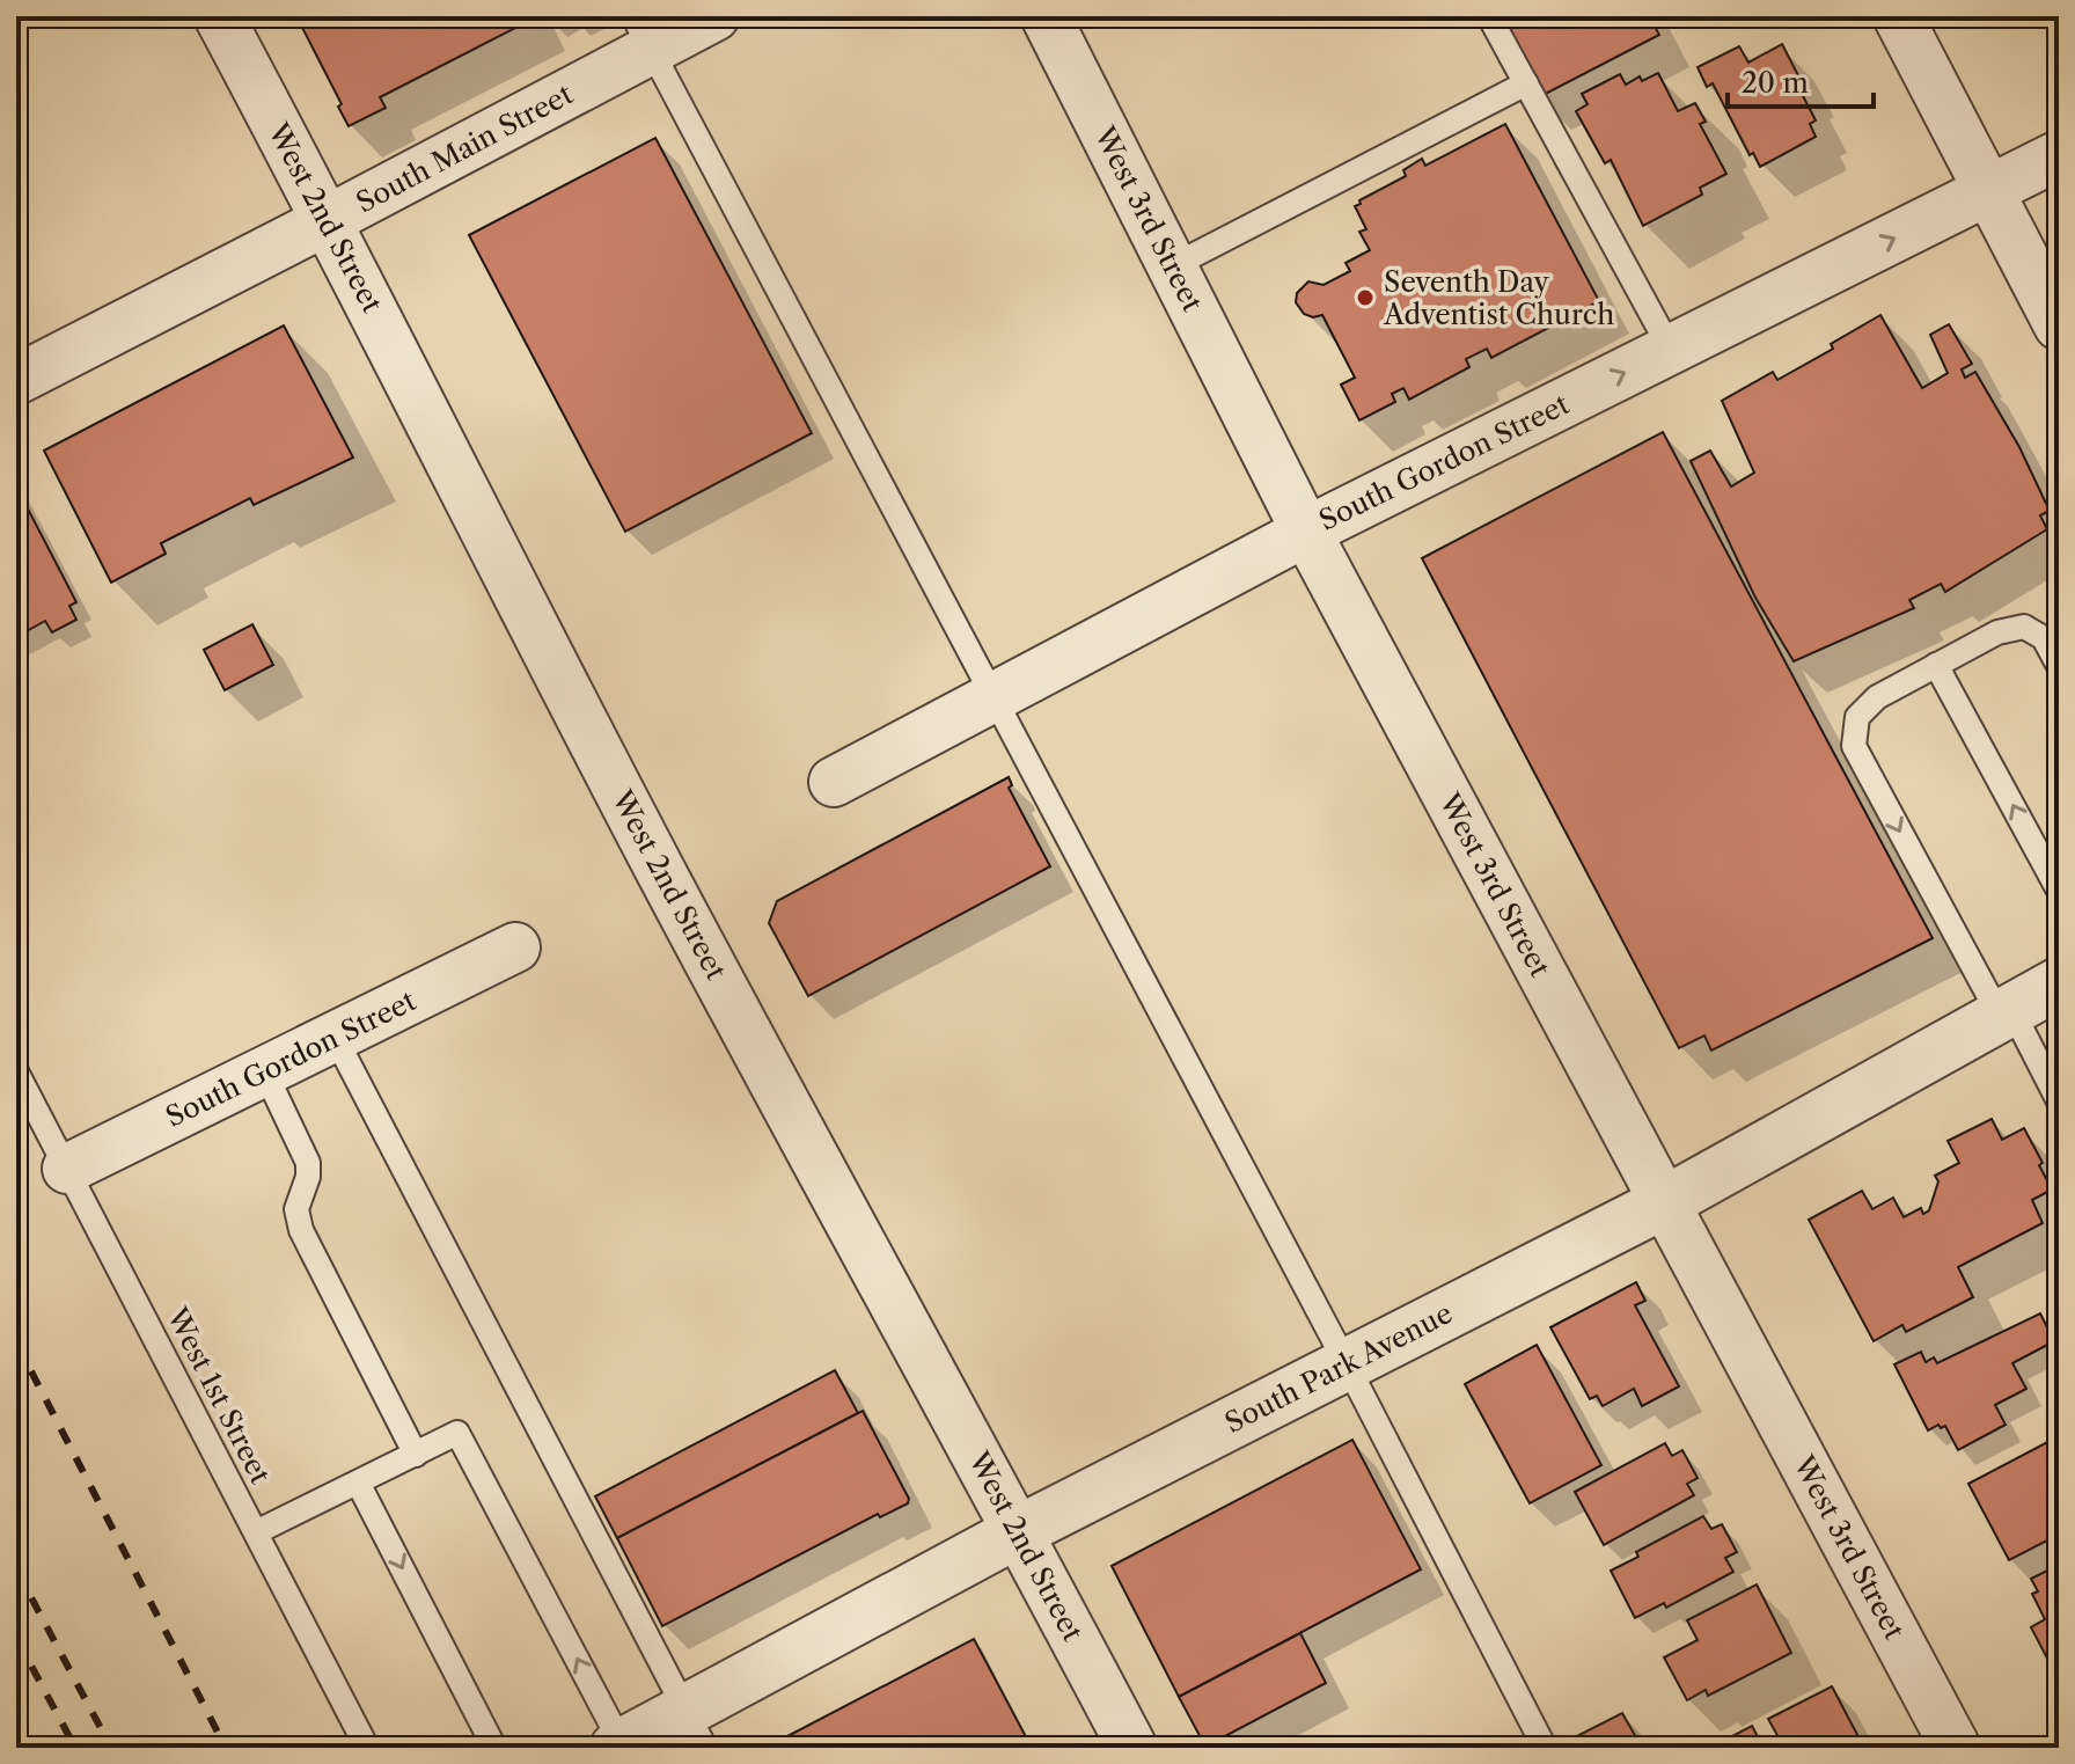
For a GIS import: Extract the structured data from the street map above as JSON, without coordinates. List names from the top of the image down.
{
  "streets": {
    "street": [
      "South Main Street",
      "West 2nd Street",
      "West 3rd Street",
      "South Gordon Street",
      "South Park Avenue"
    ],
    "lane": ["West 1st Street"]
  },
  "crossings": [
    ["South Main Street", "West 2nd Street"],
    ["West 2nd Street", "South Park Avenue"],
    ["West 3rd Street", "South Gordon Street"],
    ["West 3rd Street", "South Park Avenue"],
    ["South Gordon Street", "West 1st Street"]
  ],
  "one_way": ["South Gordon Street"],
  "places": ["Seventh Day Adventist Church"],
  "scale_bar": "20 m"
}
